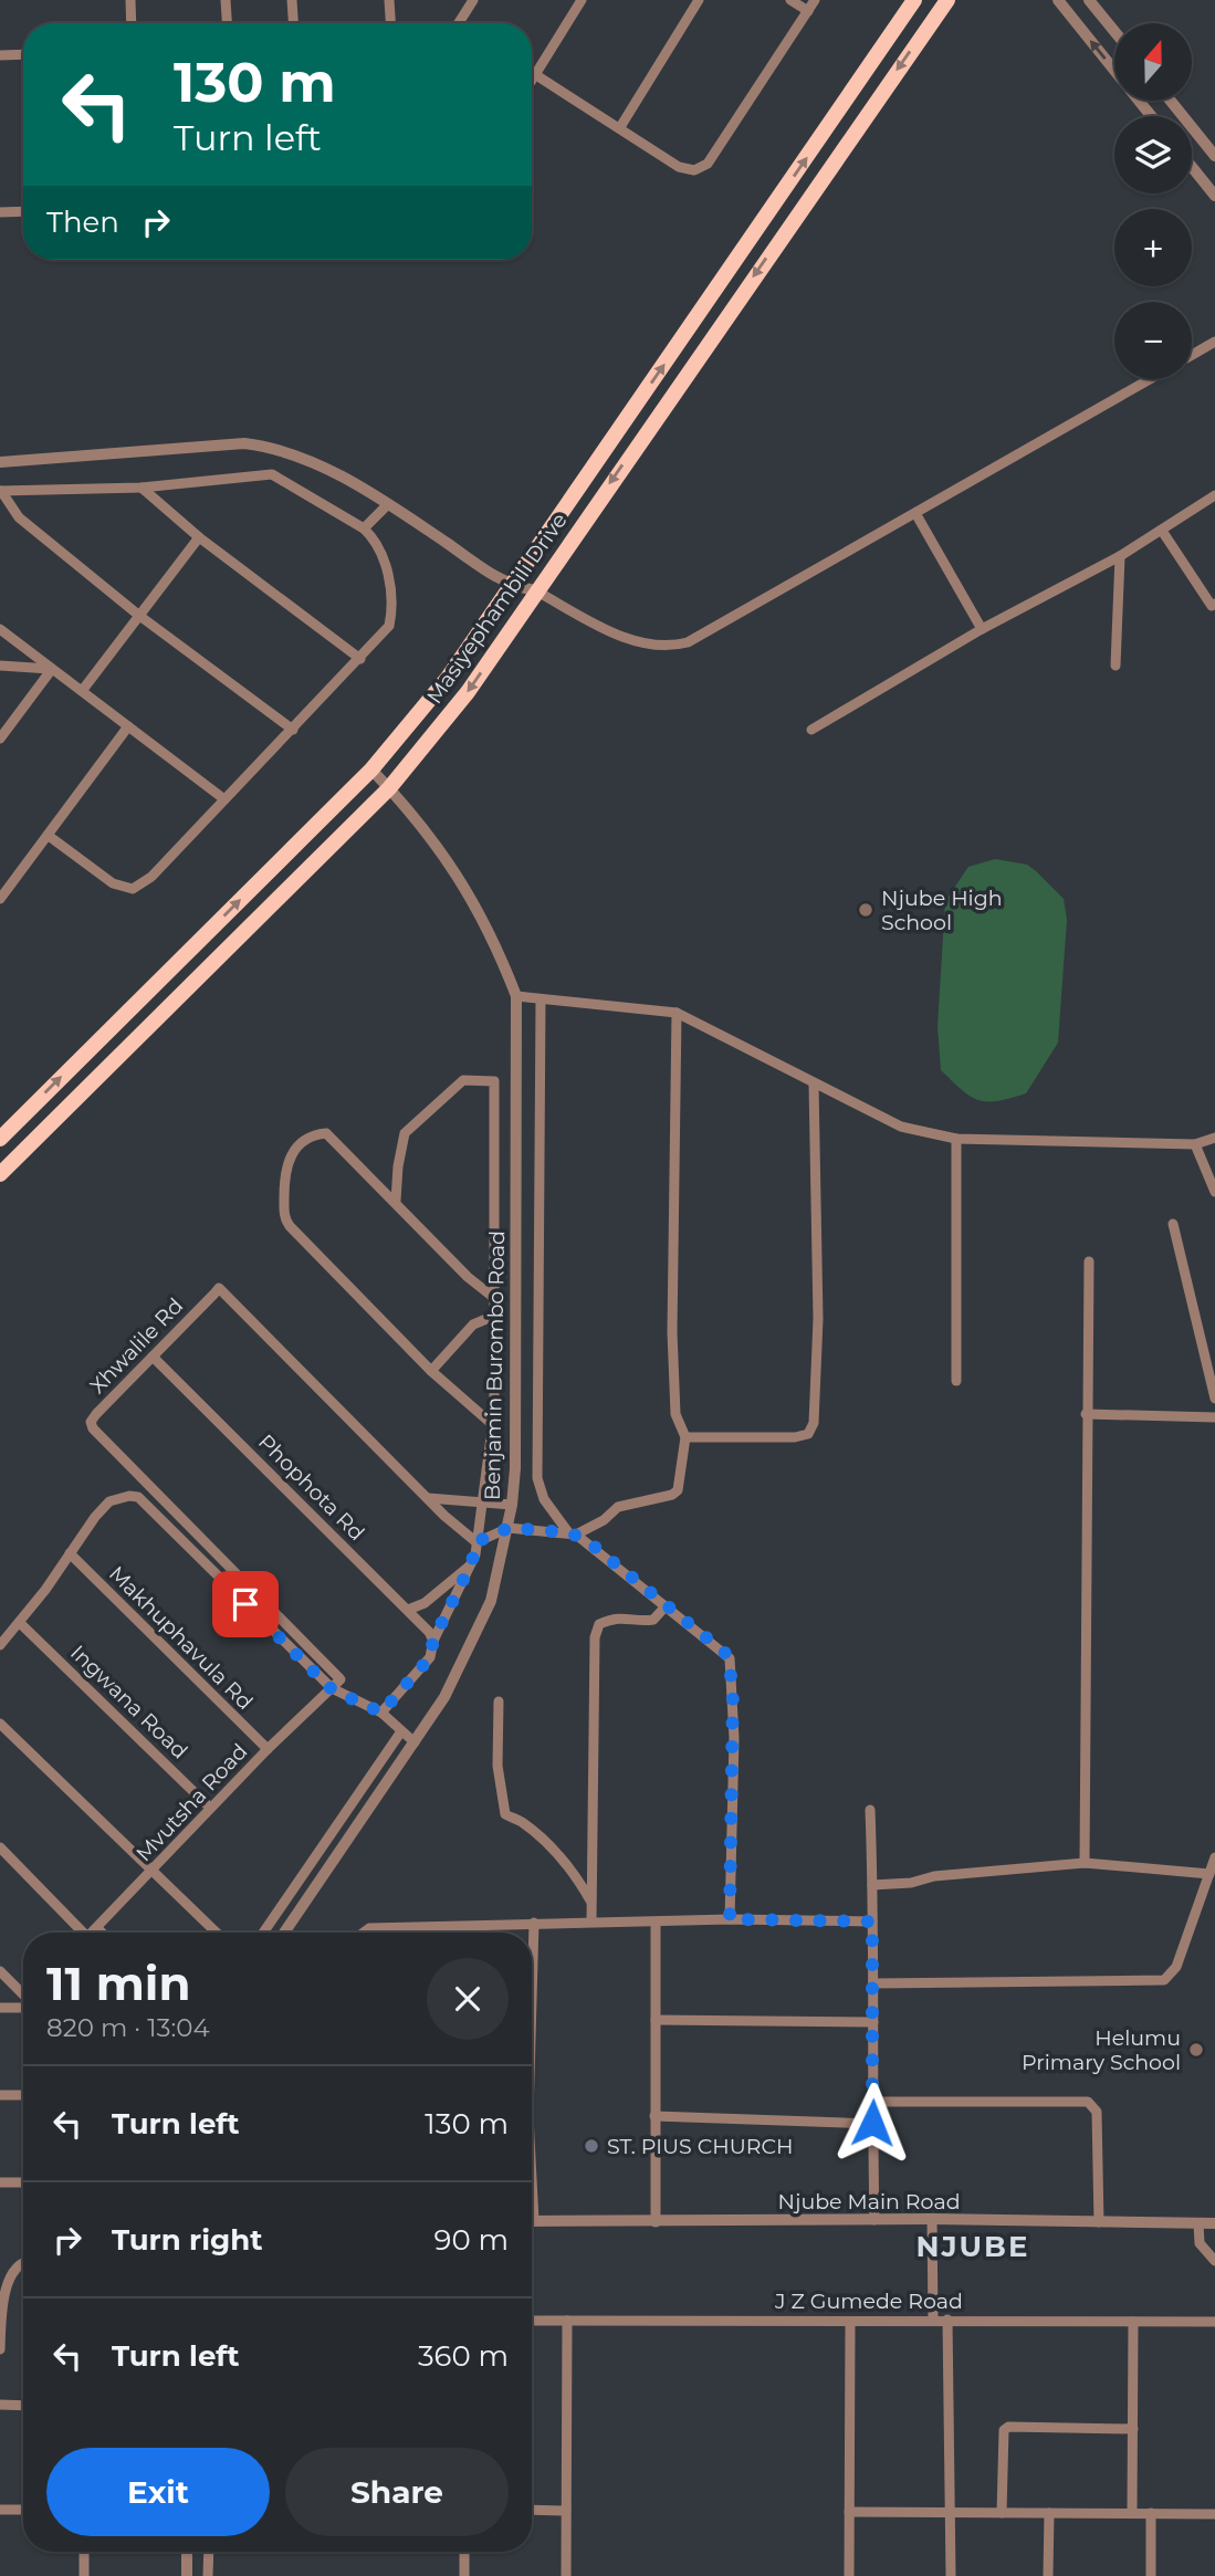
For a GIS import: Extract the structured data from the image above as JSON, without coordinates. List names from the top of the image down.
{
  "streets": {
    "main road": ["Masiyephambili Drive"],
    "street": [
      "Xhwalile Rd",
      "Benjamin Burombo Road",
      "Phophota Rd",
      "Makhuphavula Rd",
      "Ingwana Road",
      "Mvutsha Road",
      "Njube Main Road",
      "J Z Gumede Road"
    ]
  },
  "crossings": [
    ["Masiyephambili Drive", "Benjamin Burombo Road"],
    ["Xhwalile Rd", "Phophota Rd"],
    ["Xhwalile Rd", "Mvutsha Road"],
    ["Makhuphavula Rd", "Mvutsha Road"],
    ["Ingwana Road", "Mvutsha Road"]
  ],
  "districts": ["NJUBE"],
  "places": ["Njube High School", "Helumu Primary School", "ST. PIUS CHURCH"],
  "north": "top",
  "page": {
    "map_buttons": ["+", "−"],
    "turn": ["130 m", "Turn left"],
    "then": "Then",
    "heading": ["11 min", "820 m · 13:04"],
    "list": [
      {
        "name": "Turn left",
        "value": "130 m"
      },
      {
        "name": "Turn right",
        "value": "90 m"
      },
      {
        "name": "Turn left",
        "value": "360 m"
      }
    ],
    "buttons": ["Exit", "Share"]
  }
}
